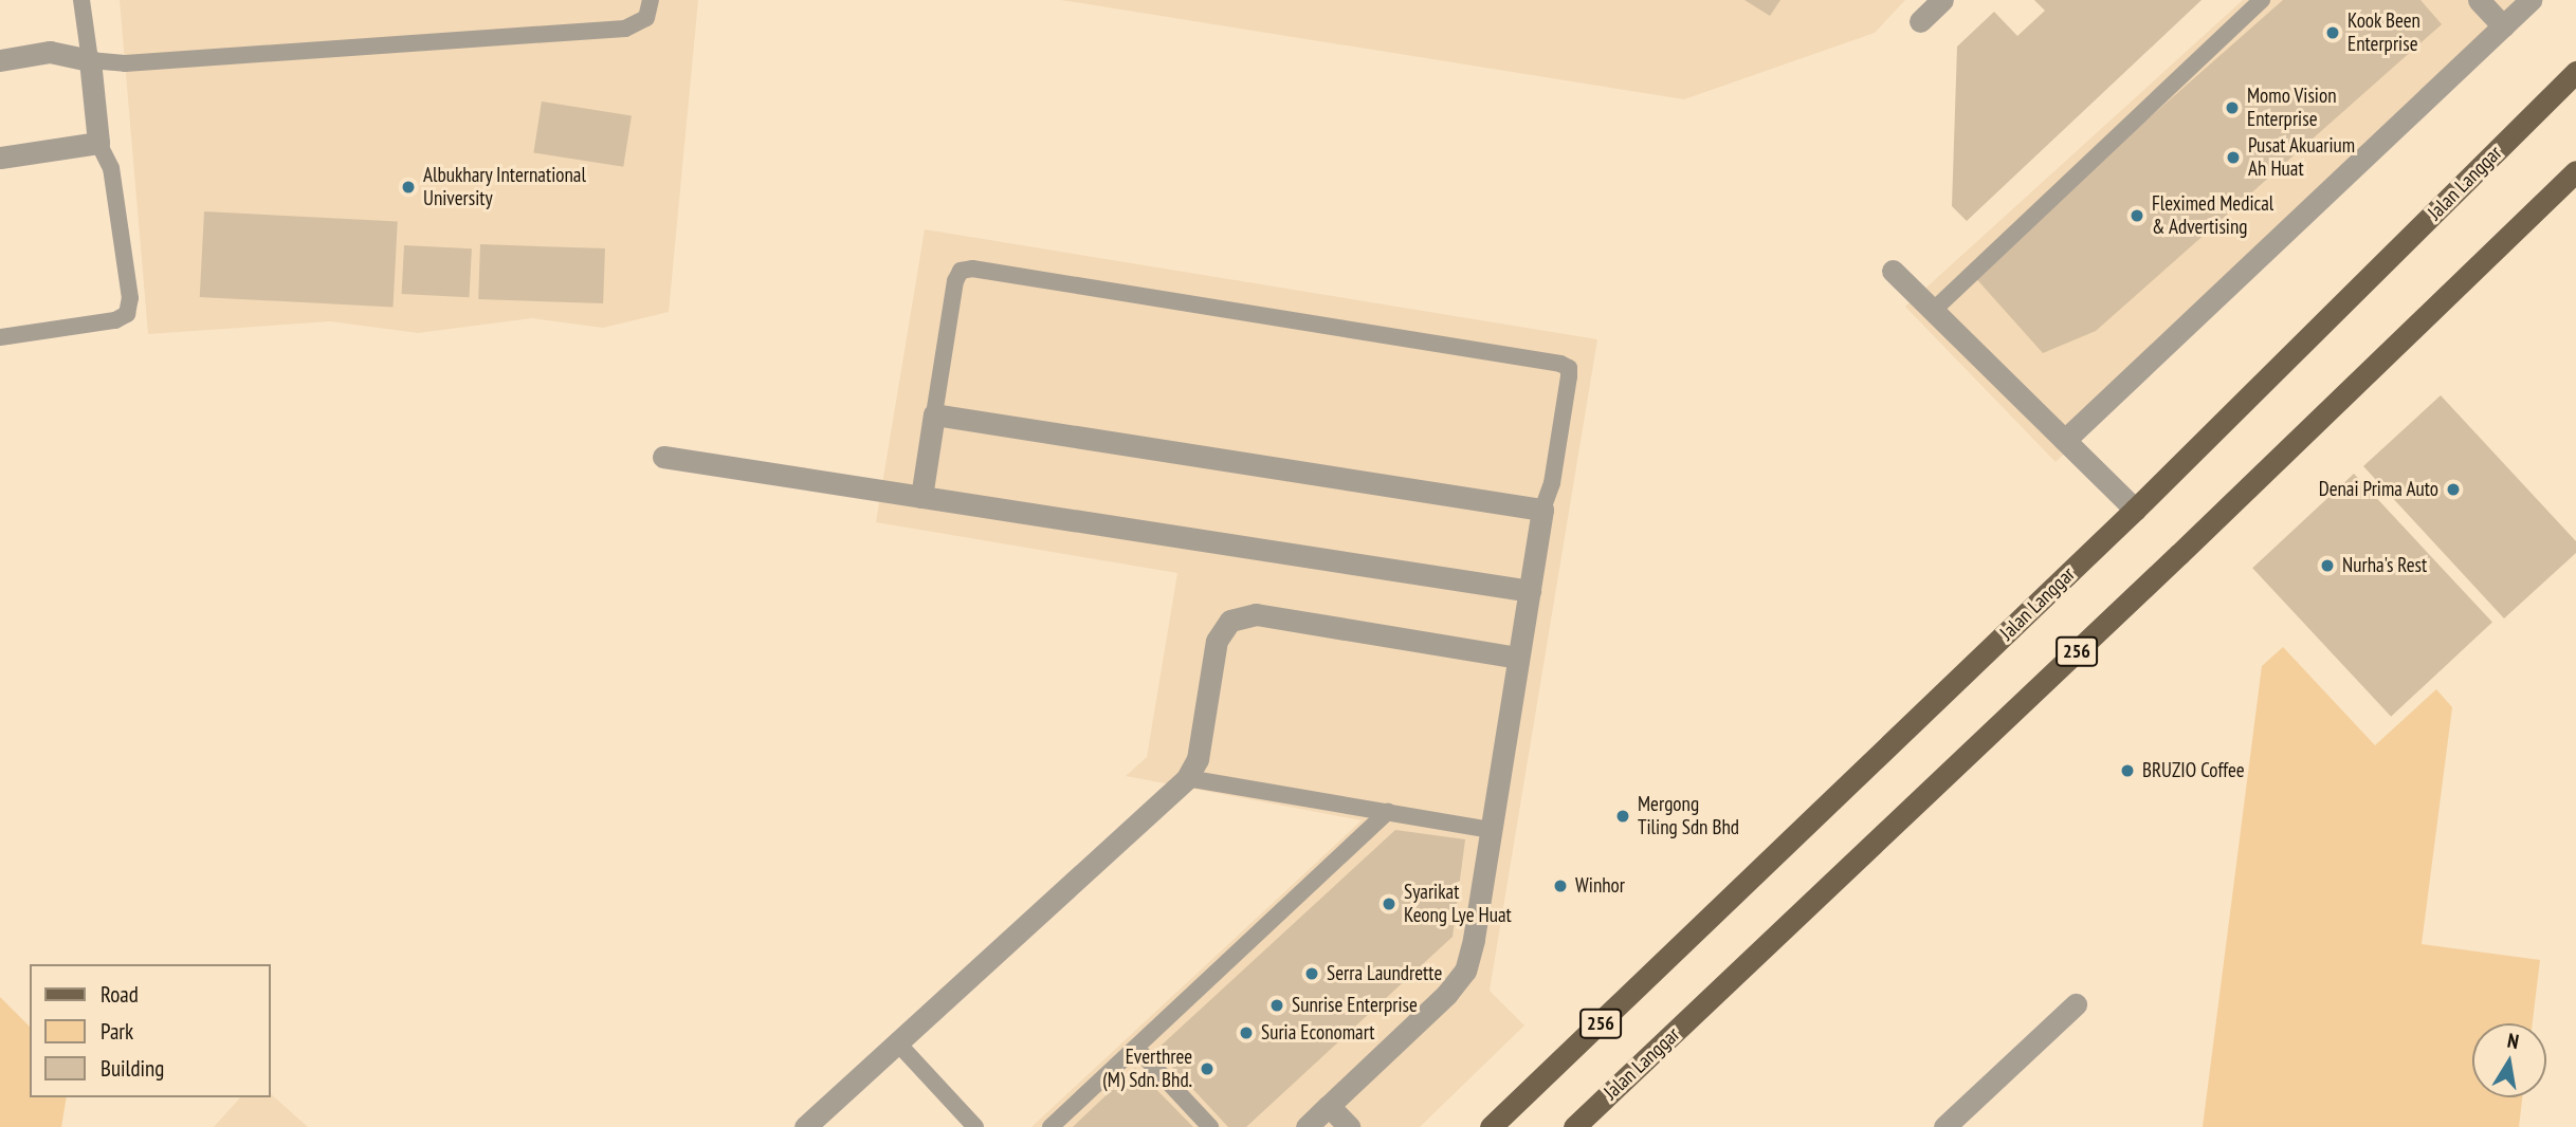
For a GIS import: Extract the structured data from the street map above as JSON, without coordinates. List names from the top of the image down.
{
  "streets": {
    "main road": ["Jalan Langgar", "256"]
  },
  "places": [
    "Kook Been Enterprise",
    "Momo Vision Enterprise",
    "Pusat Akuarium Ah Huat",
    "Albukhary International University",
    "Fleximed Medical & Advertising",
    "Denai Prima Auto",
    "Nurha's Rest",
    "BRUZIO Coffee",
    "Mergong Tiling Sdn Bhd",
    "Winhor",
    "Syarikat Keong Lye Huat",
    "Serra Laundrette",
    "Sunrise Enterprise",
    "Suria Economart",
    "Everthree (M) Sdn. Bhd."
  ],
  "legend": ["Road", "Park", "Building"],
  "north": "top"
}
